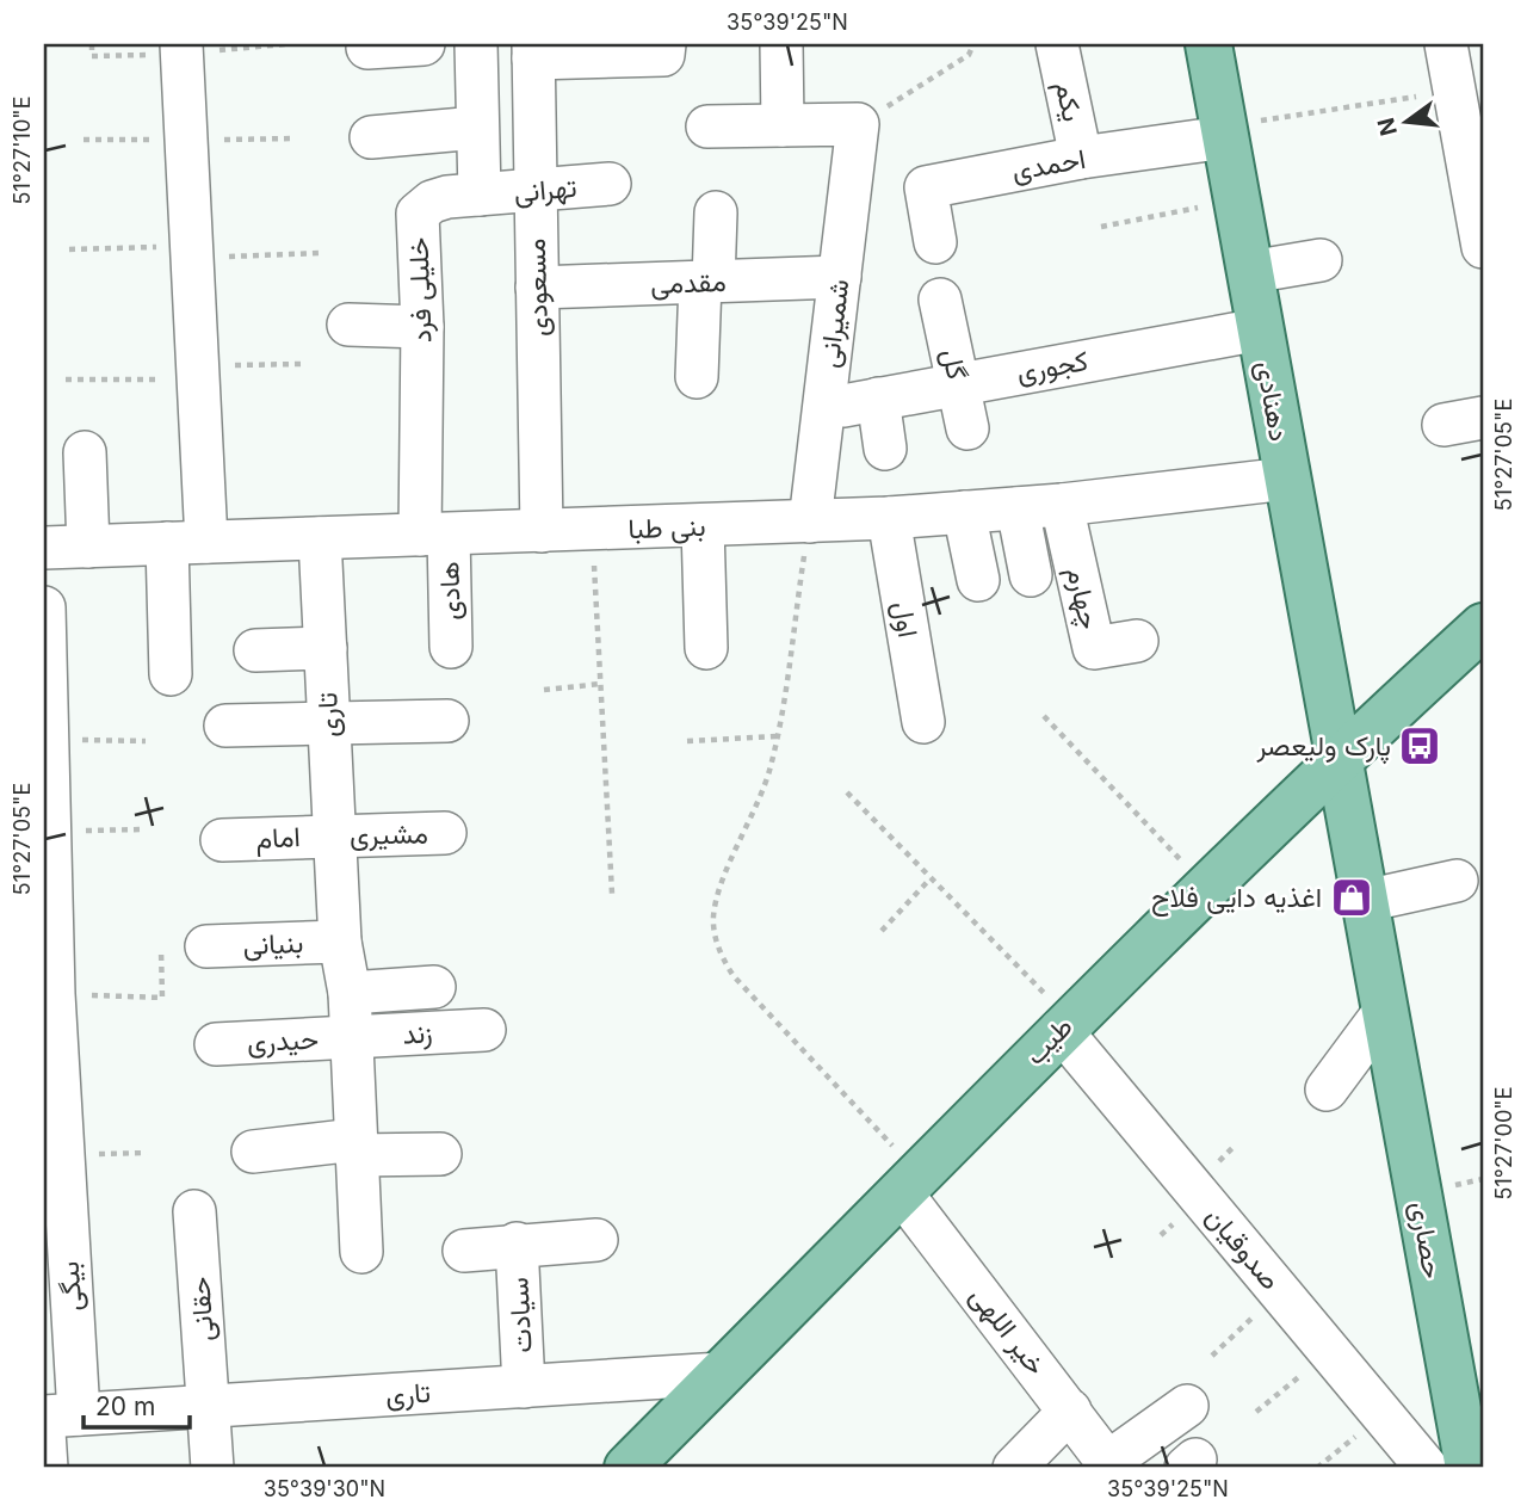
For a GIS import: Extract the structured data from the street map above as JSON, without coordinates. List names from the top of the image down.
{
  "streets": {
    "main road": ["دهنادی", "طیب", "حصاری"],
    "street": [
      "یکم",
      "احمدی",
      "تهرانی",
      "مقدمی",
      "مسعودی",
      "خلیلی فرد",
      "شمیرانی",
      "گل",
      "کجوری",
      "بنی طبا",
      "هادی",
      "چهارم",
      "اول",
      "تاری",
      "مشیری",
      "امام",
      "بنیانی",
      "زند",
      "حیدری",
      "صدوقیان",
      "بیگی",
      "حقانی",
      "سیادت",
      "خیر اللهی"
    ]
  },
  "crossings": [
    ["یکم", "احمدی"],
    ["احمدی", "دهنادی"],
    ["تهرانی", "مسعودی"],
    ["تهرانی", "خلیلی فرد"],
    ["مقدمی", "مسعودی"],
    ["مقدمی", "شمیرانی"],
    ["مسعودی", "بنی طبا"],
    ["خلیلی فرد", "بنی طبا"],
    ["خلیلی فرد", "هادی"],
    ["شمیرانی", "بنی طبا"],
    ["گل", "کجوری"],
    ["کجوری", "دهنادی"],
    ["دهنادی", "بنی طبا"],
    ["دهنادی", "طیب"],
    ["دهنادی", "حصاری"],
    ["بنی طبا", "هادی"],
    ["بنی طبا", "چهارم"],
    ["بنی طبا", "اول"],
    ["بنی طبا", "تاری"],
    ["تاری", "مشیری"],
    ["تاری", "امام"],
    ["تاری", "بنیانی"],
    ["تاری", "زند"],
    ["تاری", "حیدری"],
    ["تاری", "طیب"],
    ["تاری", "بیگی"],
    ["تاری", "حقانی"],
    ["تاری", "سیادت"],
    ["مشیری", "امام"],
    ["زند", "حیدری"],
    ["طیب", "حصاری"],
    ["طیب", "صدوقیان"],
    ["طیب", "خیر اللهی"]
  ],
  "places": {
    "bus stop": ["پارک ولیعصر"],
    "shop": ["اغذیه دایی فلاح"]
  },
  "scale_bar": "20 m",
  "north": "left",
  "coordinates": [
    "35°39'25\"N",
    "51°27'10\"E",
    "51°27'05\"E",
    "51°27'00\"E",
    "35°39'30\"N"
  ]
}
